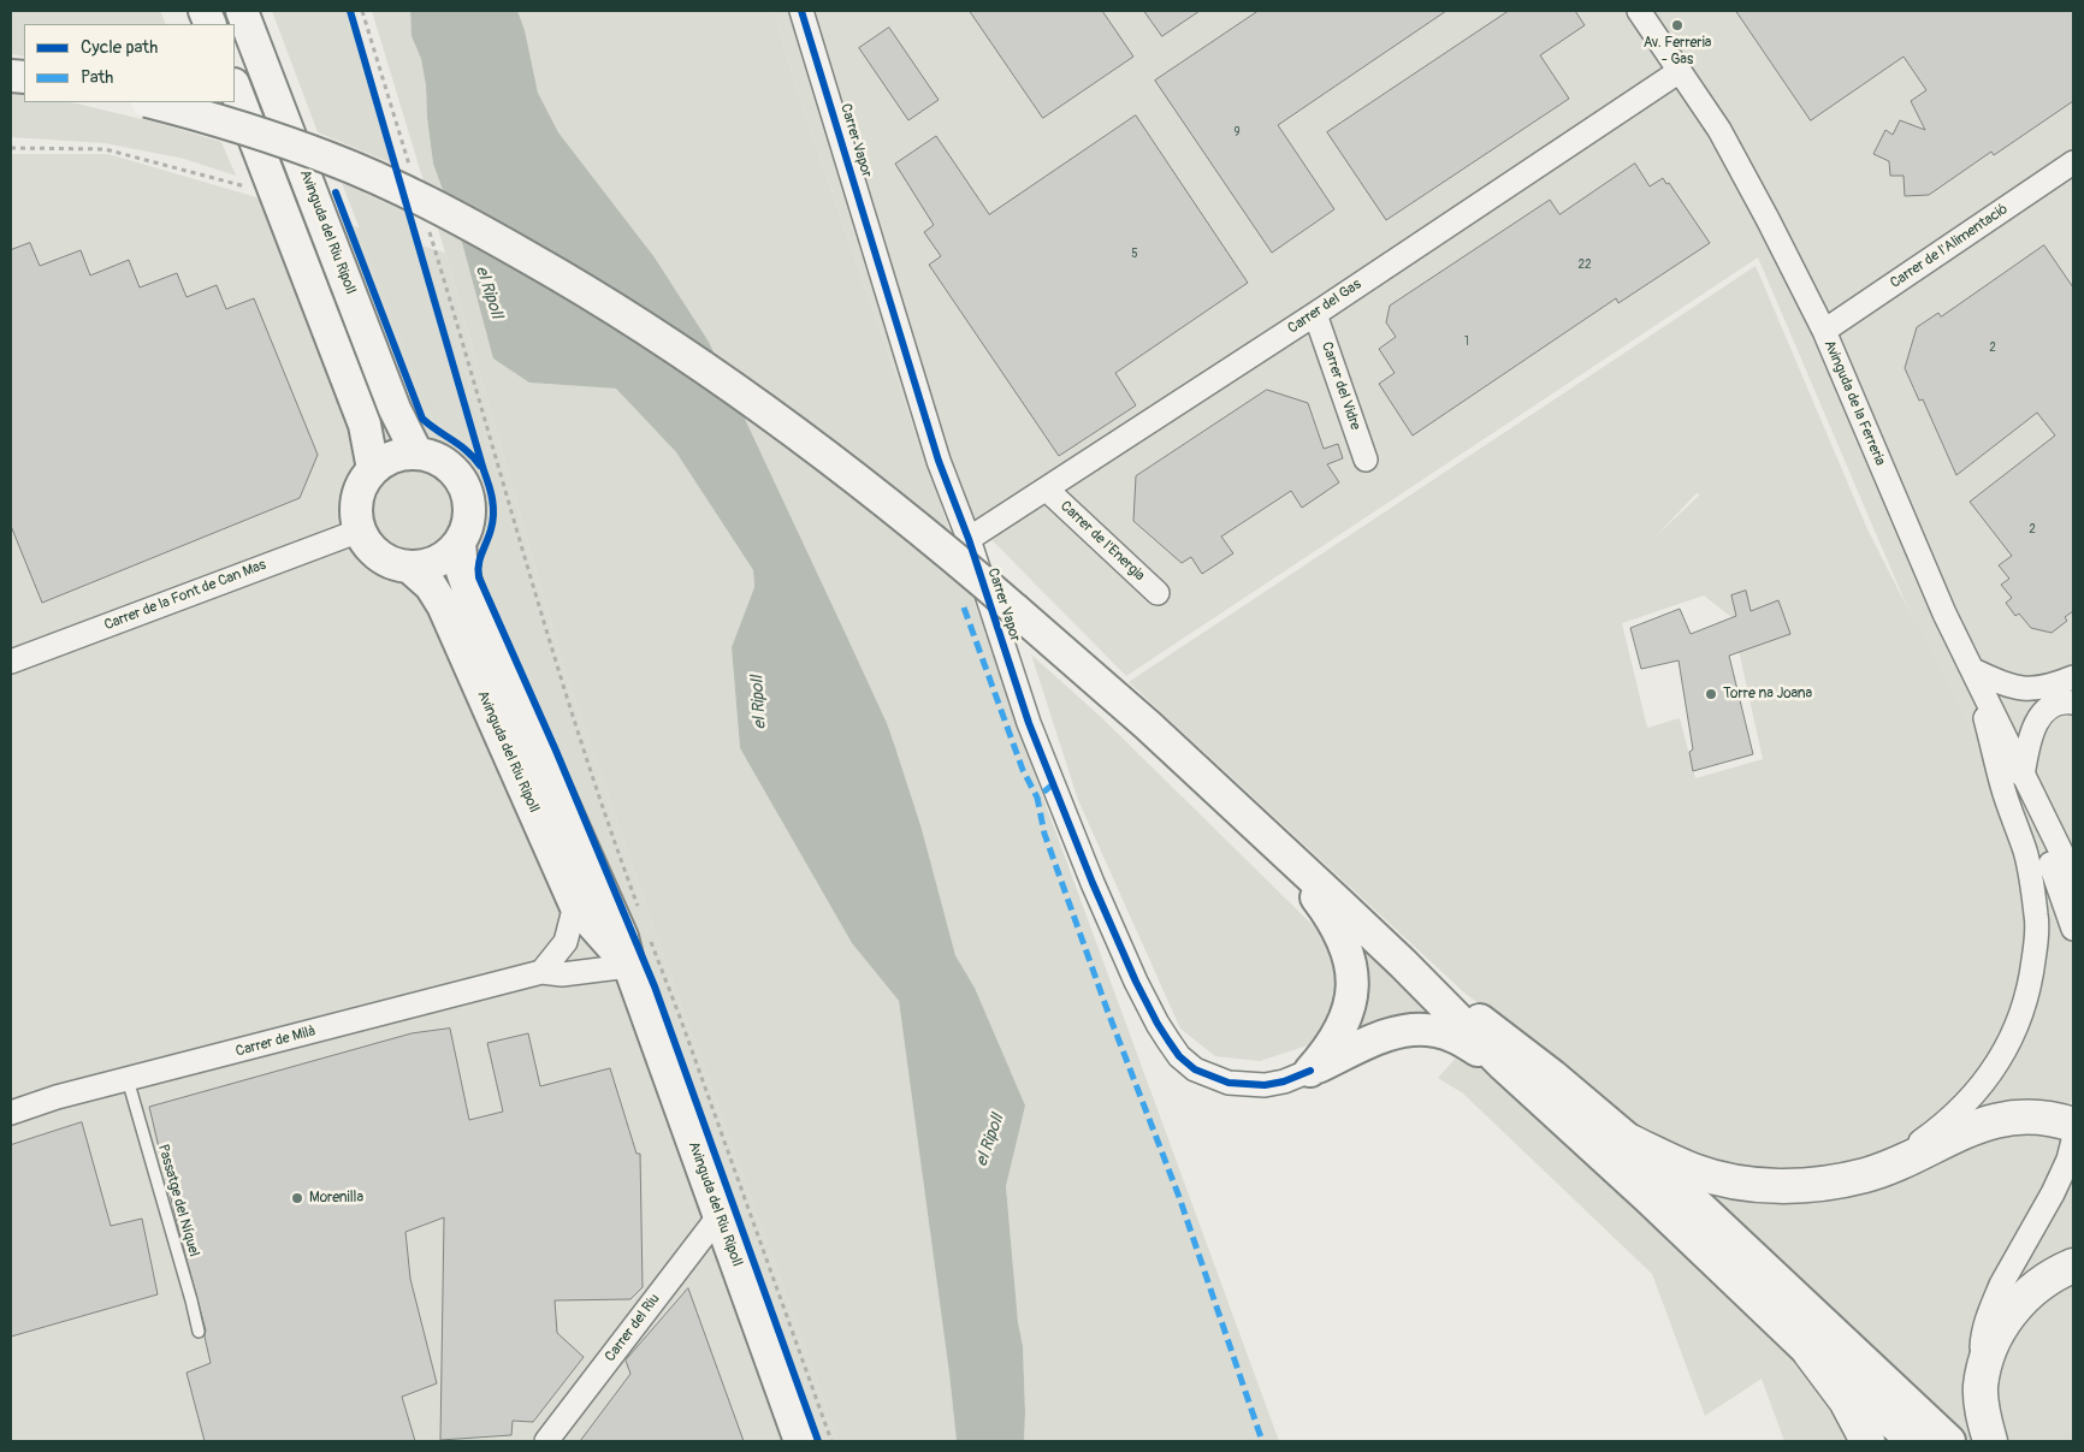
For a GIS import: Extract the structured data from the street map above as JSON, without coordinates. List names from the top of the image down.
{
  "streets": {
    "main road": ["Avinguda del Riu Ripoll"],
    "street": [
      "Carrer Vapor",
      "Carrer de l'Alimentació",
      "Carrer del Gas",
      "Carrer del Vidre",
      "Avinguda de la Ferreria",
      "Carrer de l'Energia",
      "Carrer de la Font de Can Mas",
      "Carrer de Milà",
      "Carrer del Riu"
    ],
    "lane": ["Passatge del Níquel"]
  },
  "crossings": [
    ["Carrer Vapor", "Carrer del Gas"],
    ["Avinguda del Riu Ripoll", "Carrer de la Font de Can Mas"],
    ["Avinguda del Riu Ripoll", "Carrer de Milà"],
    ["Avinguda del Riu Ripoll", "Carrer del Riu"],
    ["Carrer de l'Alimentació", "Avinguda de la Ferreria"],
    ["Carrer del Gas", "Carrer del Vidre"],
    ["Carrer del Gas", "Avinguda de la Ferreria"],
    ["Carrer del Gas", "Carrer de l'Energia"],
    ["Carrer de Milà", "Passatge del Níquel"]
  ],
  "water": ["el Ripoll"],
  "places": ["Av. Ferreria - Gas", "Torre na Joana", "Morenilla"],
  "house_numbers": [
    "9",
    "5",
    "22",
    "1",
    "2",
    "2"
  ],
  "legend": ["Cycle path", "Path"]
}
